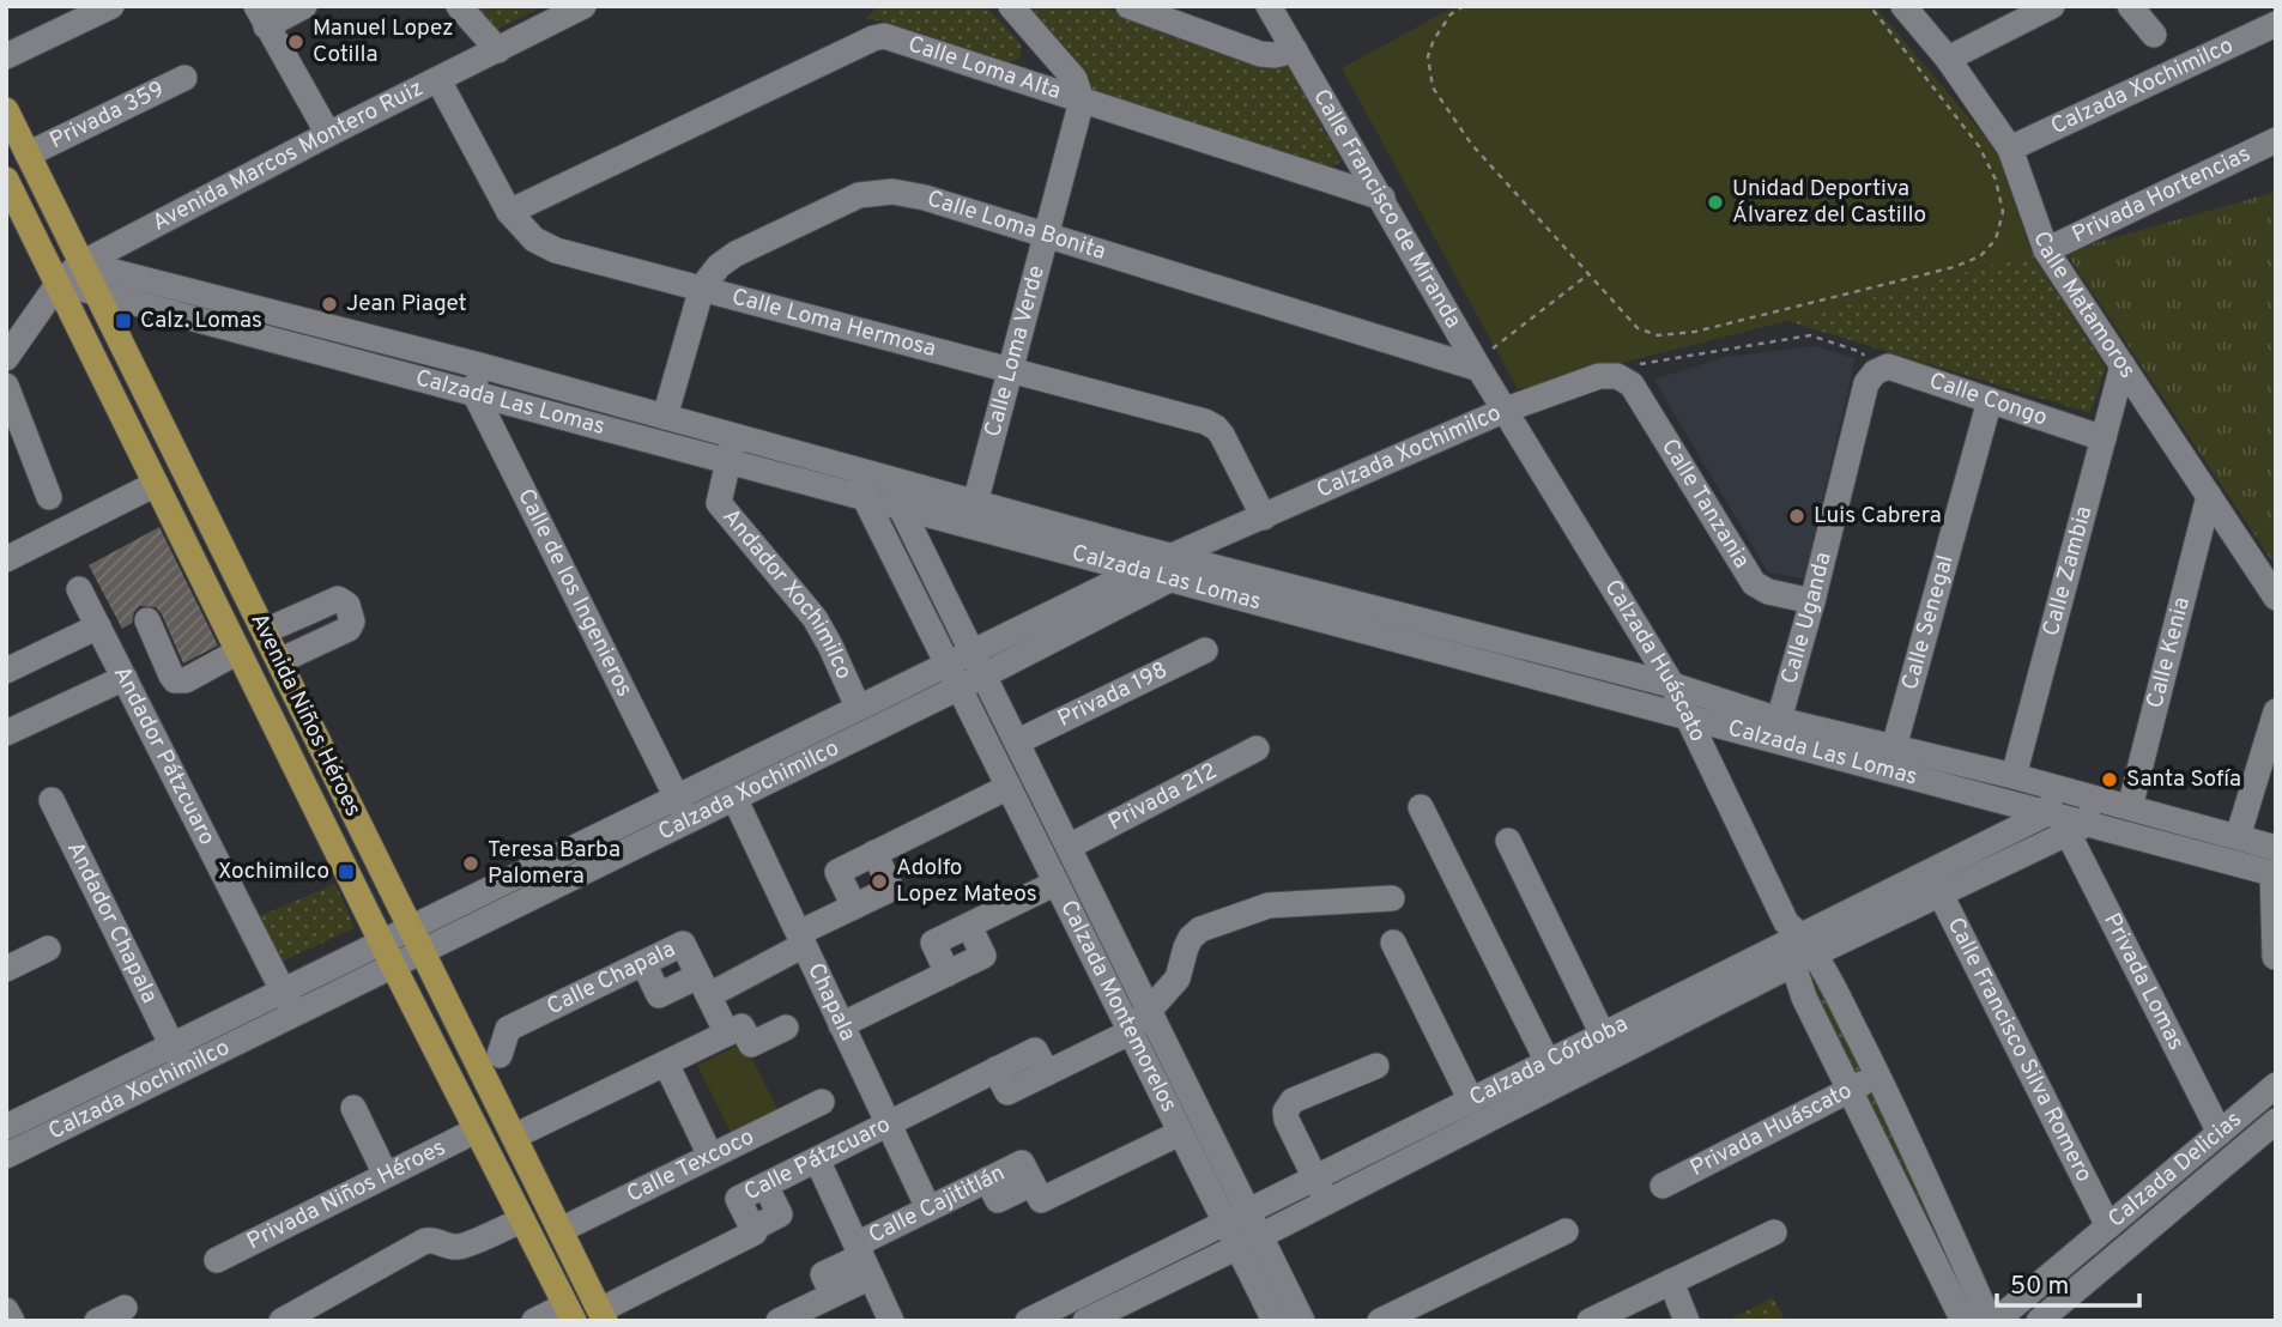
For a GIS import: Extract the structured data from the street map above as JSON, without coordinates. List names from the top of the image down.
{
  "streets": {
    "main road": ["Avenida Niños Héroes"],
    "street": [
      "Calle Loma Alta",
      "Calzada Xochimilco",
      "Privada 359",
      "Avenida Marcos Montero Ruiz",
      "Privada Hortencias",
      "Calle Francisco de Miranda",
      "Calle Loma Bonita",
      "Calle Matamoros",
      "Calle Loma Hermosa",
      "Calle Loma Verde",
      "Calle Congo",
      "Calzada Las Lomas",
      "Calle Tanzania",
      "Calle Zambia",
      "Calle de los Ingenieros",
      "Andador Xochimilco",
      "Calle Uganda",
      "Calle Senegal",
      "Calle Kenia",
      "Calzada Huáscato",
      "Privada 198",
      "Andador Pátzcuaro",
      "Privada 212",
      "Andador Chapala",
      "Calle Chapala",
      "Privada Lomas",
      "Chapala",
      "Calzada Montemorelos",
      "Calle Francisco Silva Romero",
      "Calzada Córdoba",
      "Privada Huáscato",
      "Calle Pátzcuaro",
      "Calle Texcoco",
      "Calzada Delicias",
      "Privada Niños Héroes",
      "Calle Cajititlán"
    ]
  },
  "crossings": [
    ["Calle Loma Alta", "Calle Francisco de Miranda"],
    ["Calle Loma Alta", "Calle Loma Hermosa"],
    ["Calle Loma Alta", "Calle Loma Verde"],
    ["Calzada Xochimilco", "Calle Francisco de Miranda"],
    ["Calzada Xochimilco", "Calle Matamoros"],
    ["Calzada Xochimilco", "Calle Loma Hermosa"],
    ["Calzada Xochimilco", "Calzada Las Lomas"],
    ["Calzada Xochimilco", "Calle Tanzania"],
    ["Calzada Xochimilco", "Calle de los Ingenieros"],
    ["Calzada Xochimilco", "Andador Xochimilco"],
    ["Calzada Xochimilco", "Calzada Huáscato"],
    ["Calzada Xochimilco", "Avenida Niños Héroes"],
    ["Calzada Xochimilco", "Andador Pátzcuaro"],
    ["Calzada Xochimilco", "Andador Chapala"],
    ["Calzada Xochimilco", "Chapala"],
    ["Calzada Xochimilco", "Calzada Montemorelos"],
    ["Privada 359", "Avenida Niños Héroes"],
    ["Avenida Marcos Montero Ruiz", "Calle Loma Hermosa"],
    ["Avenida Marcos Montero Ruiz", "Calzada Las Lomas"],
    ["Avenida Marcos Montero Ruiz", "Avenida Niños Héroes"],
    ["Privada Hortencias", "Calle Matamoros"],
    ["Calle Francisco de Miranda", "Calle Loma Bonita"],
    ["Calle Francisco de Miranda", "Calzada Huáscato"],
    ["Calle Loma Bonita", "Calle Loma Hermosa"],
    ["Calle Loma Bonita", "Calle Loma Verde"],
    ["Calle Loma Bonita", "Calzada Las Lomas"],
    ["Calle Matamoros", "Calle Zambia"],
    ["Calle Matamoros", "Calle Kenia"],
    ["Calle Loma Hermosa", "Calle Loma Verde"],
    ["Calle Loma Verde", "Calzada Las Lomas"],
    ["Calle Congo", "Calle Zambia"],
    ["Calle Congo", "Calle Uganda"],
    ["Calle Congo", "Calle Senegal"],
    ["Calzada Las Lomas", "Calle Zambia"],
    ["Calzada Las Lomas", "Calle de los Ingenieros"],
    ["Calzada Las Lomas", "Andador Xochimilco"],
    ["Calzada Las Lomas", "Calle Uganda"],
    ["Calzada Las Lomas", "Calle Senegal"],
    ["Calzada Las Lomas", "Calle Kenia"],
    ["Calzada Las Lomas", "Calzada Huáscato"],
    ["Calzada Las Lomas", "Avenida Niños Héroes"],
    ["Calzada Las Lomas", "Privada Lomas"],
    ["Calzada Las Lomas", "Calzada Montemorelos"],
    ["Calzada Las Lomas", "Calzada Córdoba"],
    ["Calle Tanzania", "Calle Uganda"],
    ["Calzada Huáscato", "Calzada Córdoba"],
    ["Calzada Huáscato", "Privada Huáscato"],
    ["Calzada Huáscato", "Calzada Delicias"],
    ["Privada 198", "Calzada Montemorelos"],
    ["Avenida Niños Héroes", "Calle Pátzcuaro"],
    ["Avenida Niños Héroes", "Calle Texcoco"],
    ["Avenida Niños Héroes", "Privada Niños Héroes"],
    ["Privada 212", "Calzada Montemorelos"],
    ["Privada Lomas", "Calzada Córdoba"],
    ["Privada Lomas", "Calzada Delicias"],
    ["Chapala", "Calle Pátzcuaro"],
    ["Chapala", "Calle Cajititlán"],
    ["Calzada Montemorelos", "Calzada Córdoba"],
    ["Calzada Montemorelos", "Calle Pátzcuaro"],
    ["Calzada Montemorelos", "Calle Cajititlán"],
    ["Calle Francisco Silva Romero", "Calzada Córdoba"],
    ["Calle Francisco Silva Romero", "Calzada Delicias"]
  ],
  "places": {
    "other": [
      "Manuel Lopez Cotilla",
      "Unidad Deportiva Álvarez del Castillo",
      "Jean Piaget",
      "Luis Cabrera",
      "Santa Sofía",
      "Teresa Barba Palomera",
      "Adolfo Lopez Mateos"
    ],
    "transit": ["Calz. Lomas", "Xochimilco"]
  },
  "scale_bar": "50 m"
}
